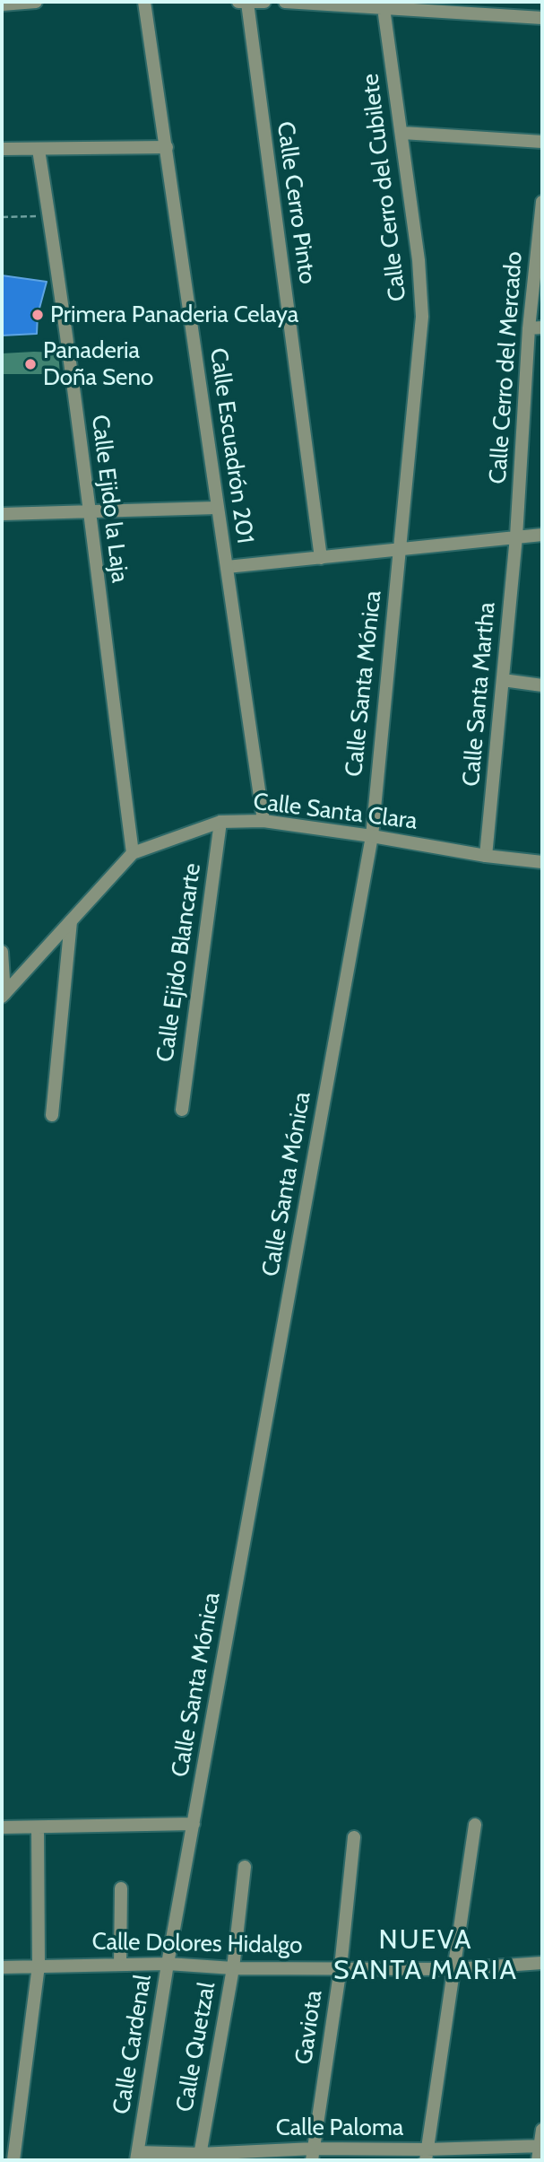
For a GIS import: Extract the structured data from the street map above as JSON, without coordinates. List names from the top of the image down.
{
  "streets": {
    "street": [
      "Calle Cerro del Cubilete",
      "Calle Cerro Pinto",
      "Calle Cerro del Mercado",
      "Calle Escuadrón 201",
      "Calle Ejido la Laja",
      "Calle Santa Mónica",
      "Calle Santa Martha",
      "Calle Santa Clara",
      "Calle Ejido Blancarte",
      "Calle Dolores Hidalgo",
      "Gaviota",
      "Calle Cardenal",
      "Calle Quetzal",
      "Calle Paloma"
    ]
  },
  "crossings": [
    ["Calle Cerro del Cubilete", "Calle Santa Mónica"],
    ["Calle Cerro del Mercado", "Calle Santa Martha"],
    ["Calle Escuadrón 201", "Calle Santa Clara"],
    ["Calle Ejido la Laja", "Calle Santa Clara"],
    ["Calle Santa Mónica", "Calle Santa Clara"],
    ["Calle Santa Mónica", "Calle Cardenal"],
    ["Calle Santa Martha", "Calle Santa Clara"],
    ["Calle Santa Clara", "Calle Ejido Blancarte"],
    ["Calle Dolores Hidalgo", "Gaviota"],
    ["Calle Dolores Hidalgo", "Calle Cardenal"],
    ["Calle Dolores Hidalgo", "Calle Quetzal"],
    ["Gaviota", "Calle Paloma"],
    ["Calle Cardenal", "Calle Paloma"],
    ["Calle Quetzal", "Calle Paloma"]
  ],
  "districts": ["NUEVA SANTA MARIA"],
  "places": ["Primera Panaderia Celaya", "Panaderia Doña Seno"]
}
